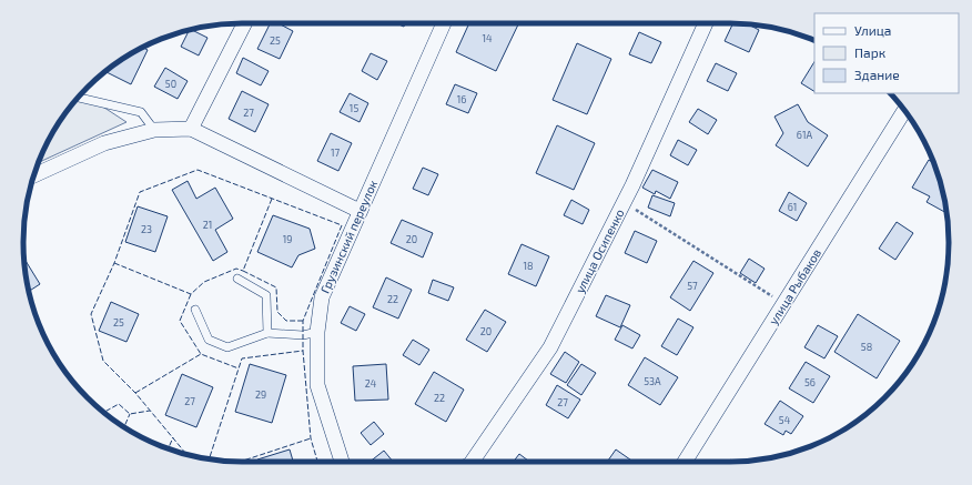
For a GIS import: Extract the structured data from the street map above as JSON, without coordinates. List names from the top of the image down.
{
  "streets": {
    "street": ["Грузинский переулок", "улица Осипенко", "улица Рыбаков"]
  },
  "house_numbers": [
    "14",
    "25",
    "50",
    "16",
    "15",
    "27",
    "61А",
    "17",
    "61",
    "21",
    "23",
    "19",
    "20",
    "18",
    "57",
    "22",
    "25",
    "20",
    "58",
    "53А",
    "56",
    "24",
    "29",
    "22",
    "27",
    "27",
    "54"
  ],
  "legend": ["Улица", "Парк", "Здание"]
}
